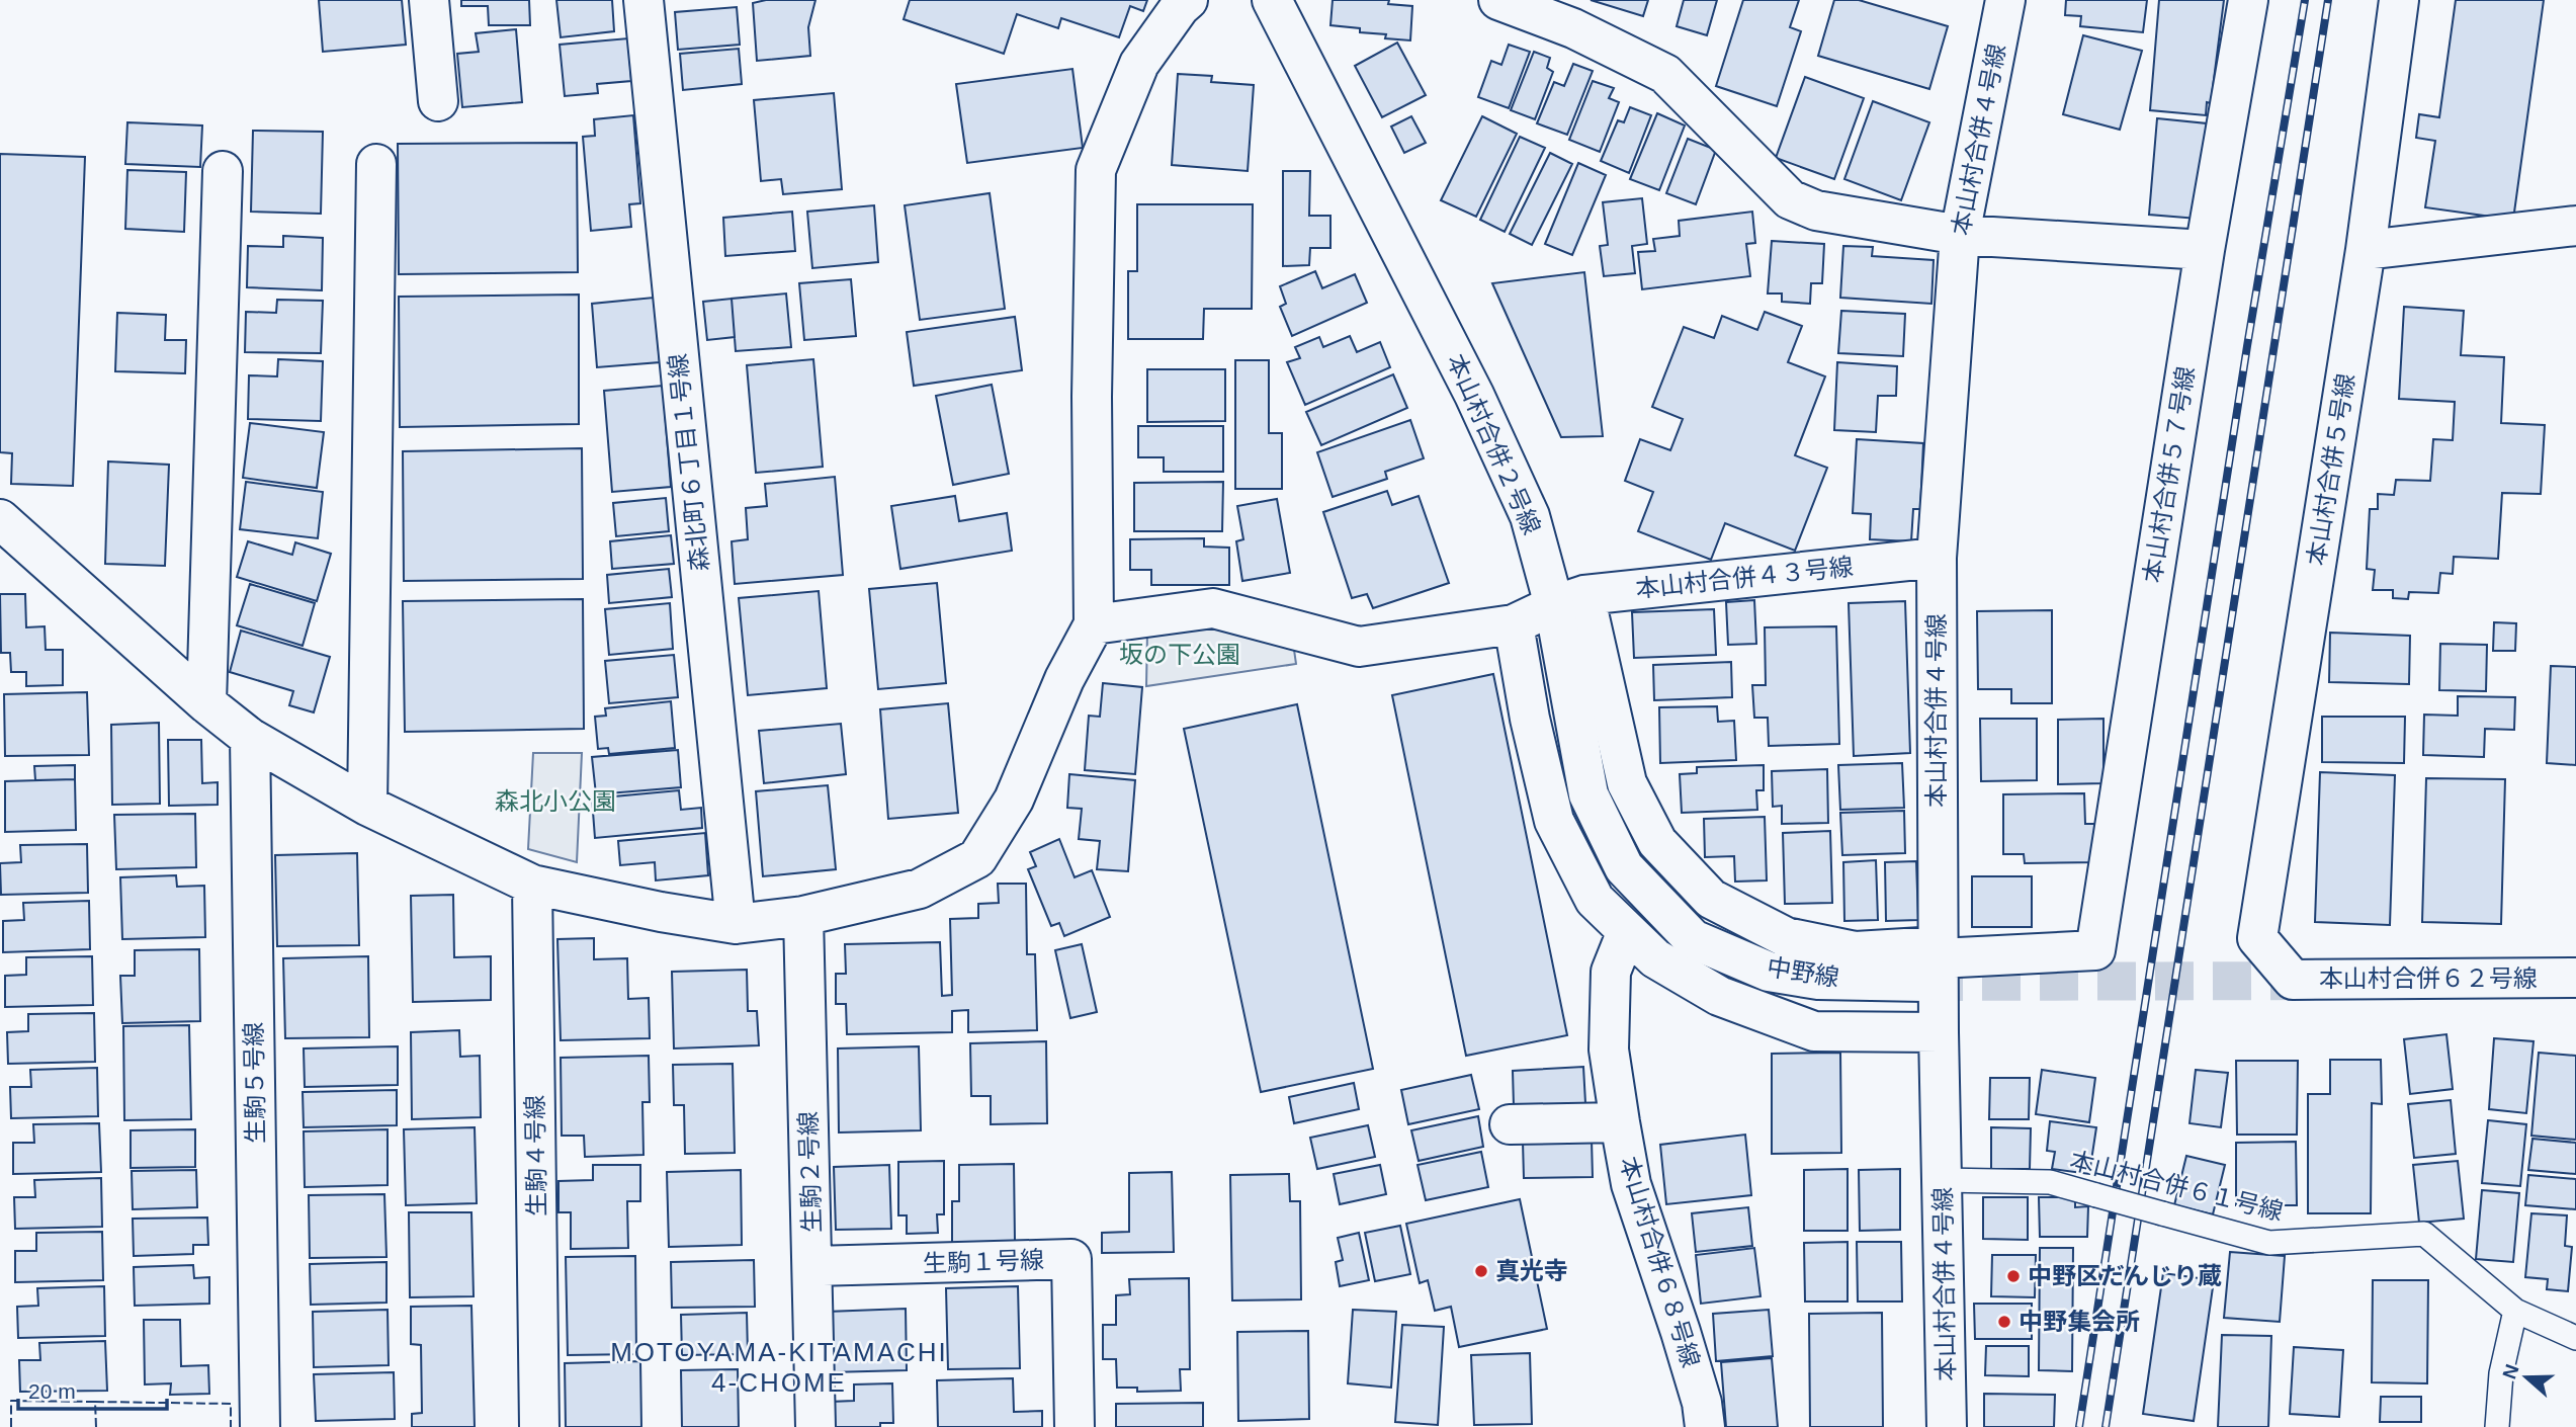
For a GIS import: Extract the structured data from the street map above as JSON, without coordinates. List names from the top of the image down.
{
  "streets": {
    "street": [
      "本山村合併４号線",
      "本山村合併２号線",
      "森北町６丁目１号線",
      "本山村合併５号線",
      "本山村合併５７号線",
      "本山村合併４３号線",
      "中野線",
      "本山村合併６２号線",
      "生駒５号線",
      "生駒４号線",
      "生駒２号線",
      "生駒１号線",
      "本山村合併６８号線"
    ],
    "lane": ["本山村合併６１号線"]
  },
  "crossings": [
    ["本山村合併４号線", "本山村合併５７号線"],
    ["本山村合併４号線", "本山村合併４３号線"],
    ["本山村合併４号線", "中野線"],
    ["本山村合併４号線", "本山村合併６１号線"],
    ["本山村合併２号線", "本山村合併４３号線"],
    ["本山村合併２号線", "中野線"],
    ["本山村合併５号線", "本山村合併６２号線"],
    ["本山村合併５７号線", "中野線"],
    ["生駒２号線", "生駒１号線"]
  ],
  "districts": ["MOTOYAMA-KITAMACHI 4-CHOME"],
  "parks": ["坂の下公園", "森北小公園"],
  "places": ["真光寺", "中野区だんじり蔵", "中野集会所"],
  "scale_bar": "20 m",
  "north": "left"
}
